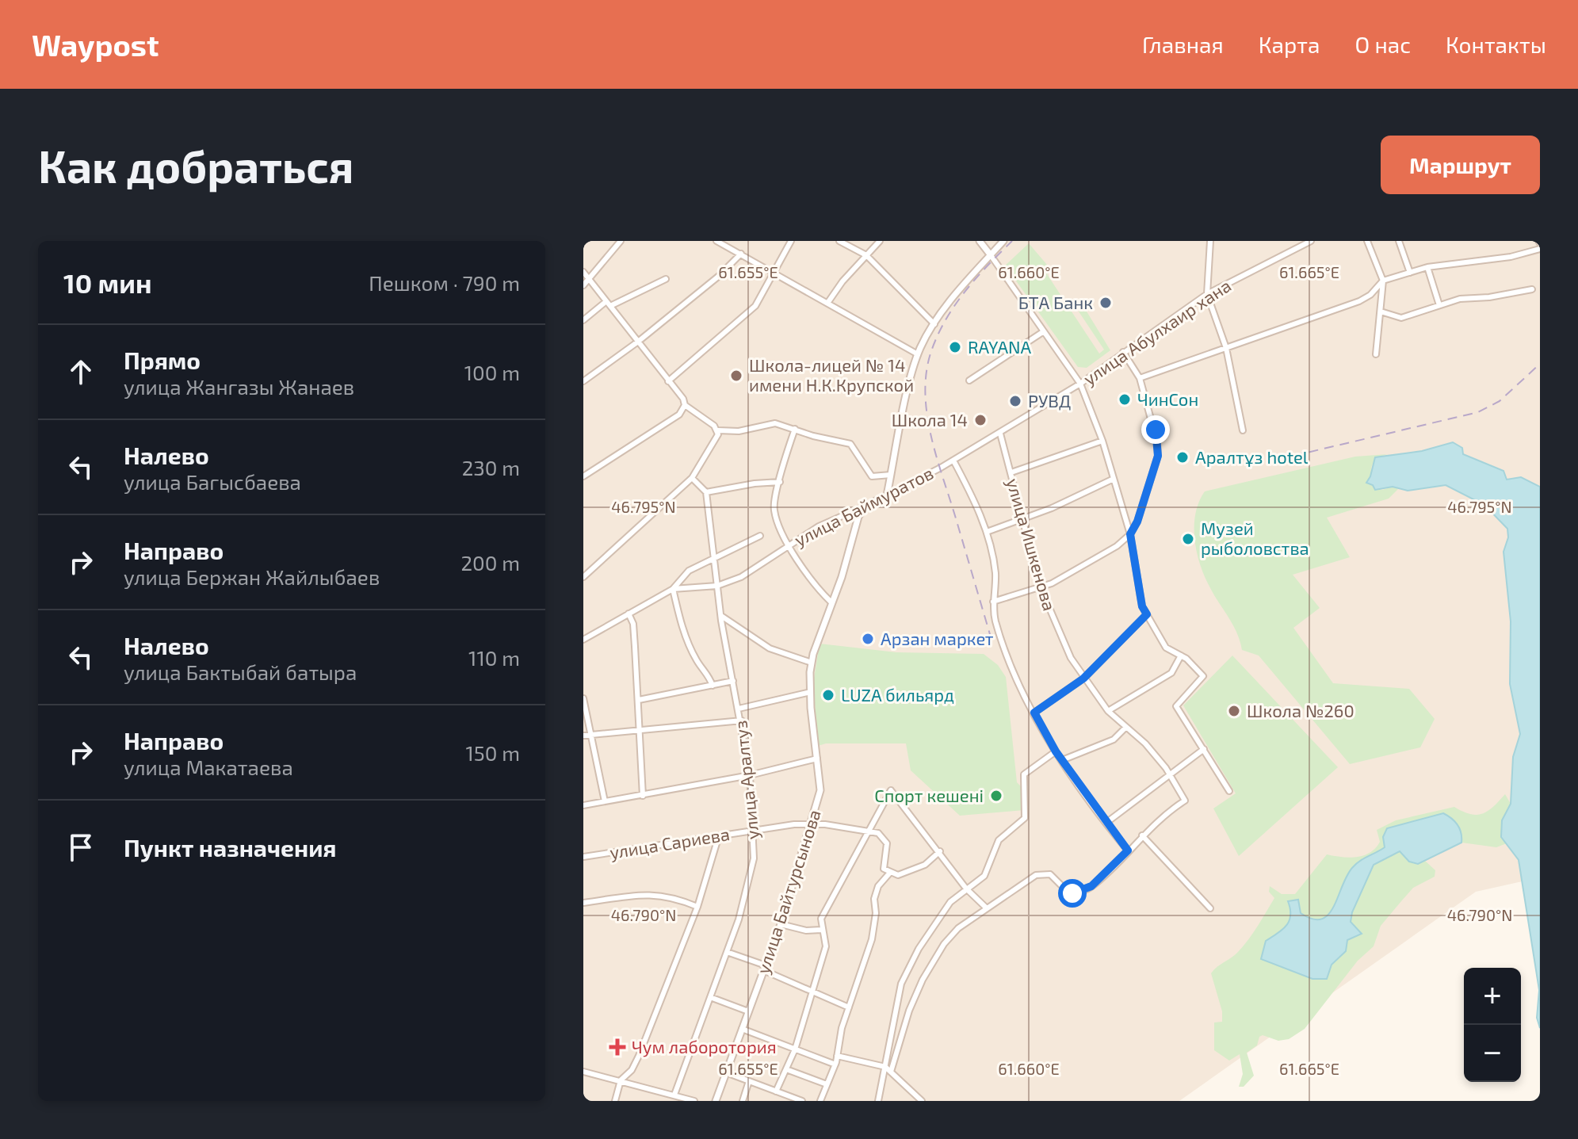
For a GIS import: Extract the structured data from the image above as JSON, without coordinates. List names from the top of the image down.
{
  "streets": {
    "street": [
      "улица Абулхаир хана",
      "улица Баймуратов",
      "улица Ишкенова",
      "улица Аралтуз",
      "улица Сариева",
      "улица Байтурсынова"
    ]
  },
  "crossings": [
    ["улица Абулхаир хана", "улица Баймуратов"],
    ["улица Абулхаир хана", "улица Ишкенова"],
    ["улица Баймуратов", "улица Аралтуз"],
    ["улица Баймуратов", "улица Байтурсынова"],
    ["улица Аралтуз", "улица Сариева"],
    ["улица Сариева", "улица Байтурсынова"]
  ],
  "places": {
    "other": [
      "БТА Банк",
      "RAYANA",
      "Школа-лицей № 14 имени Н.К.Крупской",
      "ЧинСон",
      "РУВД",
      "Школа 14",
      "Аралтұз hotel",
      "Музей рыболовства",
      "Арзан маркет",
      "LUZA бильярд",
      "Школа №260",
      "Спорт кешені"
    ],
    "health": ["Чум лаборотория"]
  },
  "page": {
    "header": "Waypost",
    "nav": [
      "Главная",
      "Карта",
      "О нас",
      "Контакты"
    ],
    "buttons": "Маршрут",
    "title": "Как добраться",
    "heading": ["10 мин", "Пешком · 790 m"],
    "list": [
      ["Прямо", "улица Жангазы Жанаев", "100 m"],
      ["Налево", "улица Багысбаева", "230 m"],
      ["Направо", "улица Бержан Жайлыбаев", "200 m"],
      ["Налево", "улица Бактыбай батыра", "110 m"],
      ["Направо", "улица Макатаева", "150 m"],
      "Пункт назначения"
    ],
    "map_buttons": ["+", "−"]
  },
  "coordinates": [
    "61.655°E",
    "61.660°E",
    "61.665°E",
    "46.795°N",
    "46.790°N"
  ]
}
